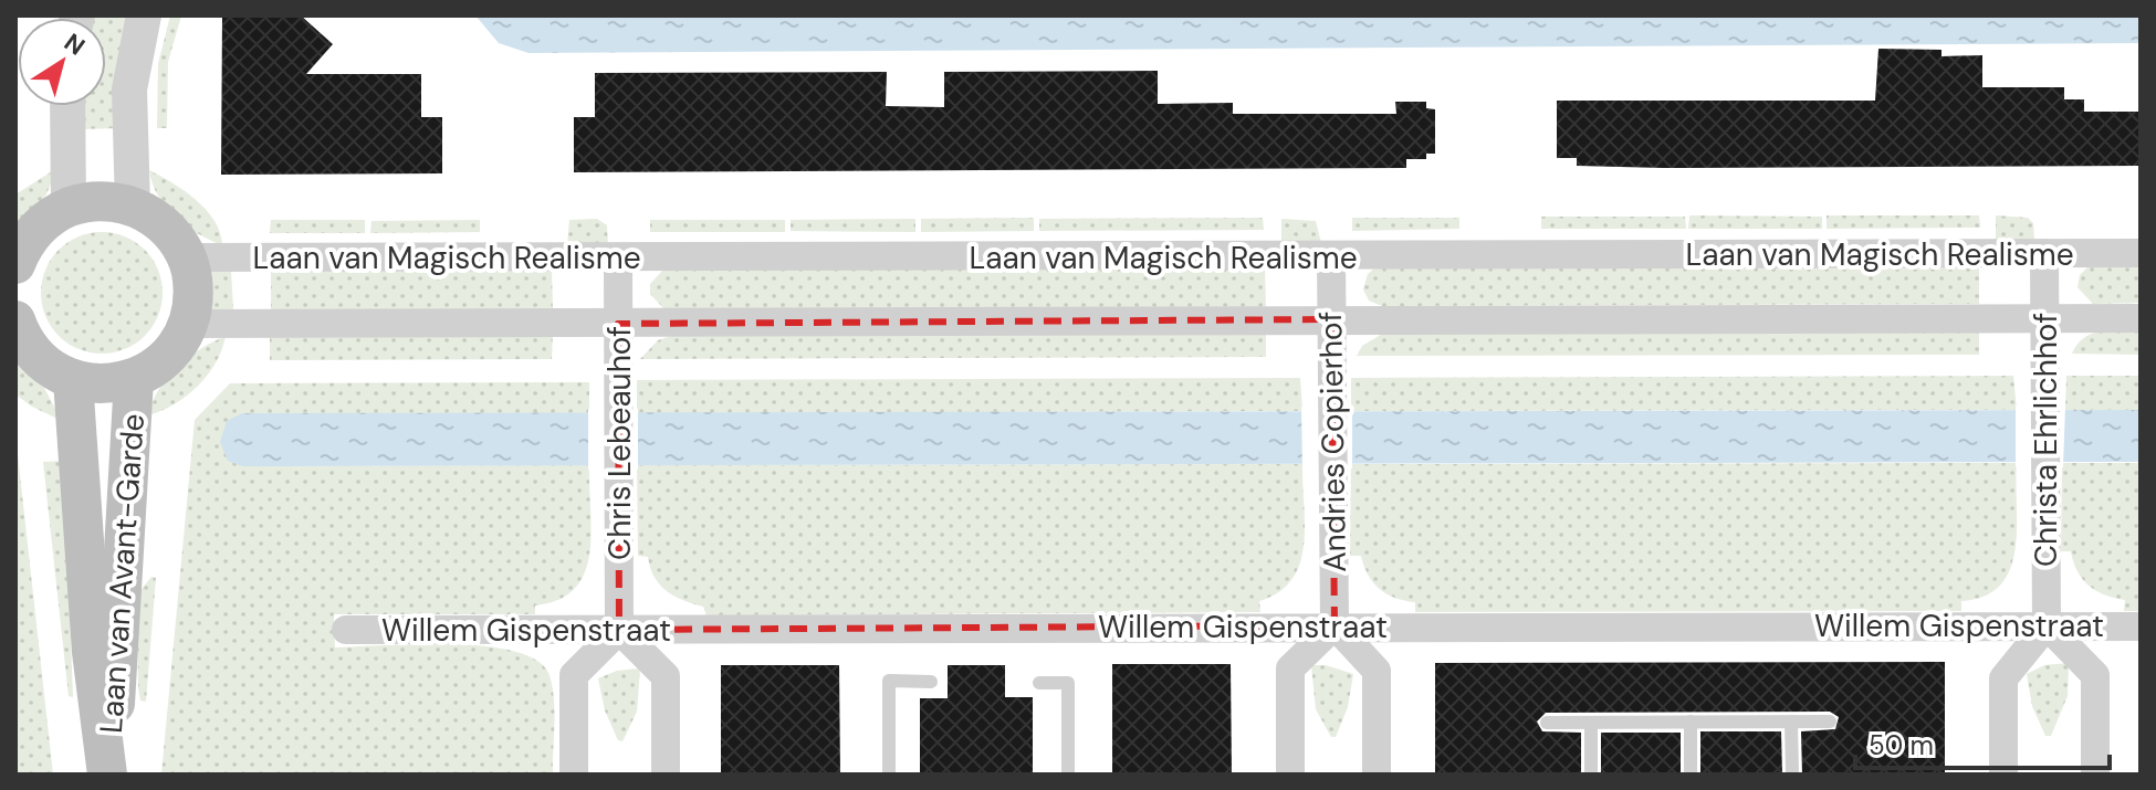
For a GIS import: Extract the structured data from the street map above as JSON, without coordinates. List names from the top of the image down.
{
  "streets": {
    "main road": ["Laan van Avant-Garde"],
    "street": [
      "Laan van Magisch Realisme",
      "Christa Ehrlichhof",
      "Andries Copierhof",
      "Chris Lebeauhof",
      "Willem Gispenstraat"
    ]
  },
  "crossings": [
    ["Laan van Magisch Realisme", "Christa Ehrlichhof"],
    ["Laan van Magisch Realisme", "Andries Copierhof"],
    ["Laan van Magisch Realisme", "Chris Lebeauhof"],
    ["Christa Ehrlichhof", "Willem Gispenstraat"],
    ["Andries Copierhof", "Willem Gispenstraat"],
    ["Chris Lebeauhof", "Willem Gispenstraat"]
  ],
  "scale_bar": "50 m",
  "north": "top right"
}
